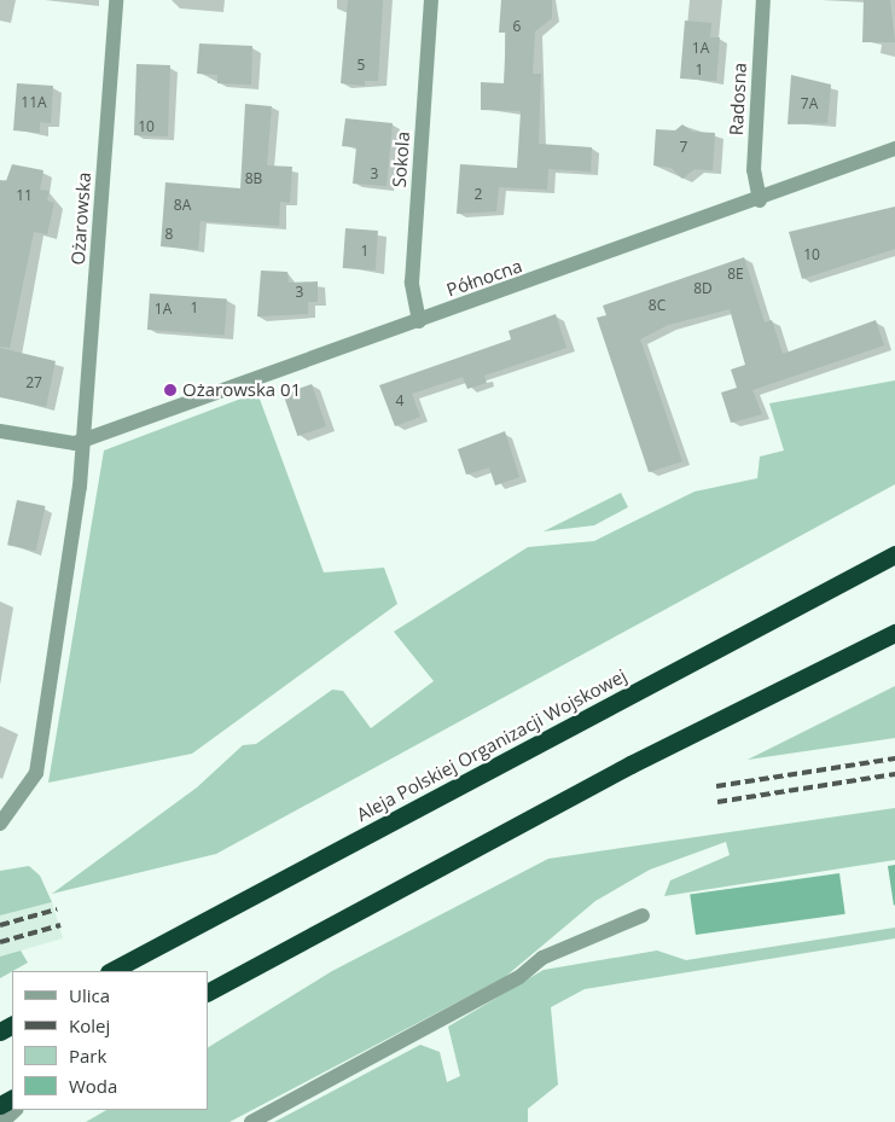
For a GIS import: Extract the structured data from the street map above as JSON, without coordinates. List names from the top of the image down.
{
  "streets": {
    "highway": ["Aleja Polskiej Organizacji Wojskowej"],
    "street": [
      "Radosna",
      "Sokola",
      "Ożarowska",
      "Północna"
    ]
  },
  "crossings": [
    ["Radosna", "Północna"],
    ["Sokola", "Północna"],
    ["Ożarowska", "Północna"]
  ],
  "places": ["Ożarowska 01"],
  "house_numbers": [
    "6",
    "1A",
    "5",
    "1",
    "11A",
    "7A",
    "10",
    "7",
    "3",
    "8B",
    "2",
    "11",
    "8A",
    "8",
    "1",
    "10",
    "8E",
    "8D",
    "3",
    "8C",
    "1",
    "1A",
    "27",
    "4"
  ],
  "legend": [
    "Ulica",
    "Kolej",
    "Park",
    "Woda"
  ]
}
